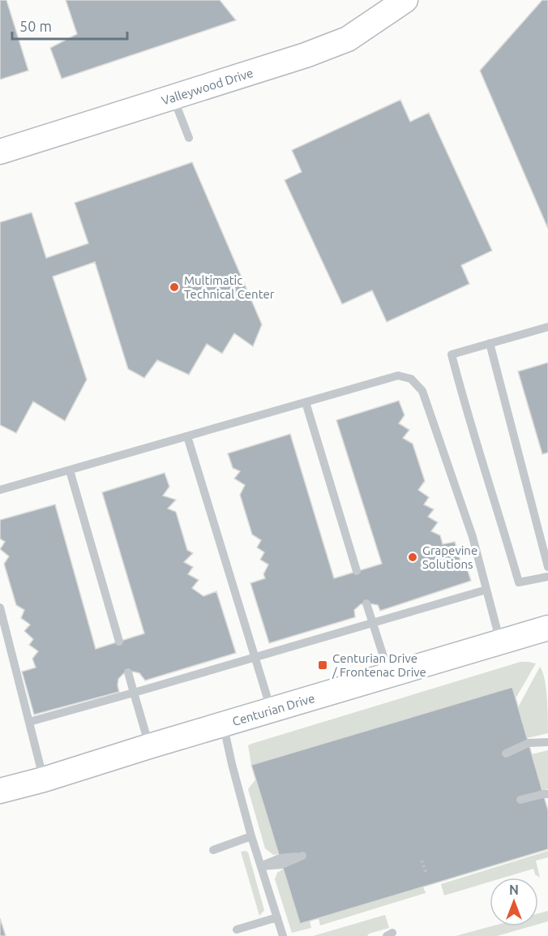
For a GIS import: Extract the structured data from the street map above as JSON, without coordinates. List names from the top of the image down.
{
  "streets": {
    "street": ["Valleywood Drive", "Centurian Drive"]
  },
  "places": {
    "other": ["Multimatic Technical Center", "Grapevine Solutions"],
    "transit": ["Centurian Drive / Frontenac Drive"]
  },
  "scale_bar": "50 m",
  "north": "top"
}
